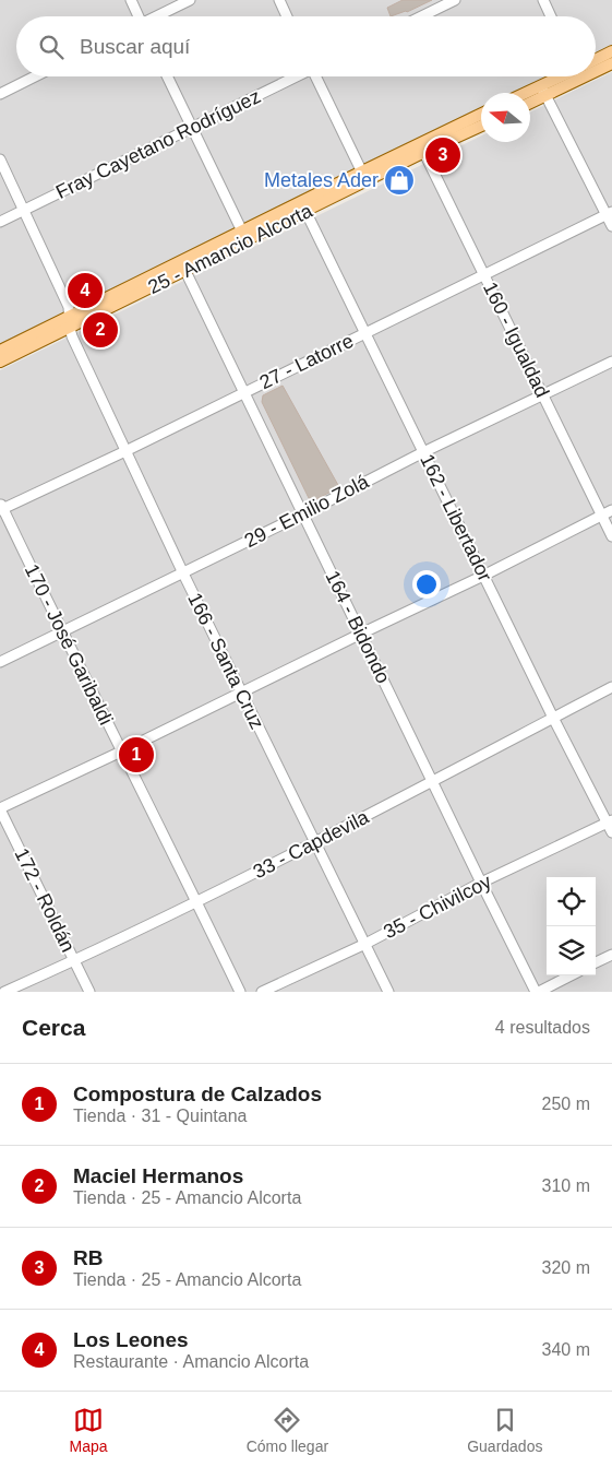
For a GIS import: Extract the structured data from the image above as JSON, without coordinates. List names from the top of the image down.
{
  "streets": {
    "main road": ["25 - Amancio Alcorta"],
    "street": [
      "Fray Cayetano Rodríguez",
      "160 - Igualdad",
      "27 - Latorre",
      "29 - Emilio Zolá",
      "162 - Libertador",
      "164 - Bidondo",
      "170 - José Garibaldi",
      "166 - Santa Cruz",
      "33 - Capdevila",
      "172 - Roldán",
      "35 - Chivilcoy"
    ]
  },
  "crossings": [
    ["Fray Cayetano Rodríguez", "166 - Santa Cruz"],
    ["25 - Amancio Alcorta", "160 - Igualdad"],
    ["25 - Amancio Alcorta", "162 - Libertador"],
    ["25 - Amancio Alcorta", "164 - Bidondo"],
    ["25 - Amancio Alcorta", "166 - Santa Cruz"],
    ["160 - Igualdad", "27 - Latorre"],
    ["160 - Igualdad", "29 - Emilio Zolá"],
    ["27 - Latorre", "162 - Libertador"],
    ["27 - Latorre", "164 - Bidondo"],
    ["27 - Latorre", "170 - José Garibaldi"],
    ["27 - Latorre", "166 - Santa Cruz"],
    ["29 - Emilio Zolá", "162 - Libertador"],
    ["29 - Emilio Zolá", "164 - Bidondo"],
    ["29 - Emilio Zolá", "170 - José Garibaldi"],
    ["29 - Emilio Zolá", "166 - Santa Cruz"],
    ["162 - Libertador", "33 - Capdevila"],
    ["162 - Libertador", "35 - Chivilcoy"],
    ["164 - Bidondo", "33 - Capdevila"],
    ["164 - Bidondo", "35 - Chivilcoy"],
    ["170 - José Garibaldi", "33 - Capdevila"],
    ["166 - Santa Cruz", "33 - Capdevila"],
    ["166 - Santa Cruz", "35 - Chivilcoy"],
    ["33 - Capdevila", "172 - Roldán"]
  ],
  "places": {
    "shop": ["Metales Ader"]
  },
  "north": "left",
  "page": {
    "search": "Buscar aquí",
    "pins": [
      "3",
      "4",
      "2",
      "1"
    ],
    "heading": ["Cerca", "4 resultados"],
    "list": [
      {
        "mark": "1",
        "name": "Compostura de Calzados",
        "note": "Tienda · 31 - Quintana",
        "value": "250 m"
      },
      {
        "mark": "2",
        "name": "Maciel Hermanos",
        "note": "Tienda · 25 - Amancio Alcorta",
        "value": "310 m"
      },
      {
        "mark": "3",
        "name": "RB",
        "note": "Tienda · 25 - Amancio Alcorta",
        "value": "320 m"
      },
      {
        "mark": "4",
        "name": "Los Leones",
        "note": "Restaurante · Amancio Alcorta",
        "value": "340 m"
      }
    ],
    "nav": ["Mapa", "Cómo llegar", "Guardados"]
  }
}
